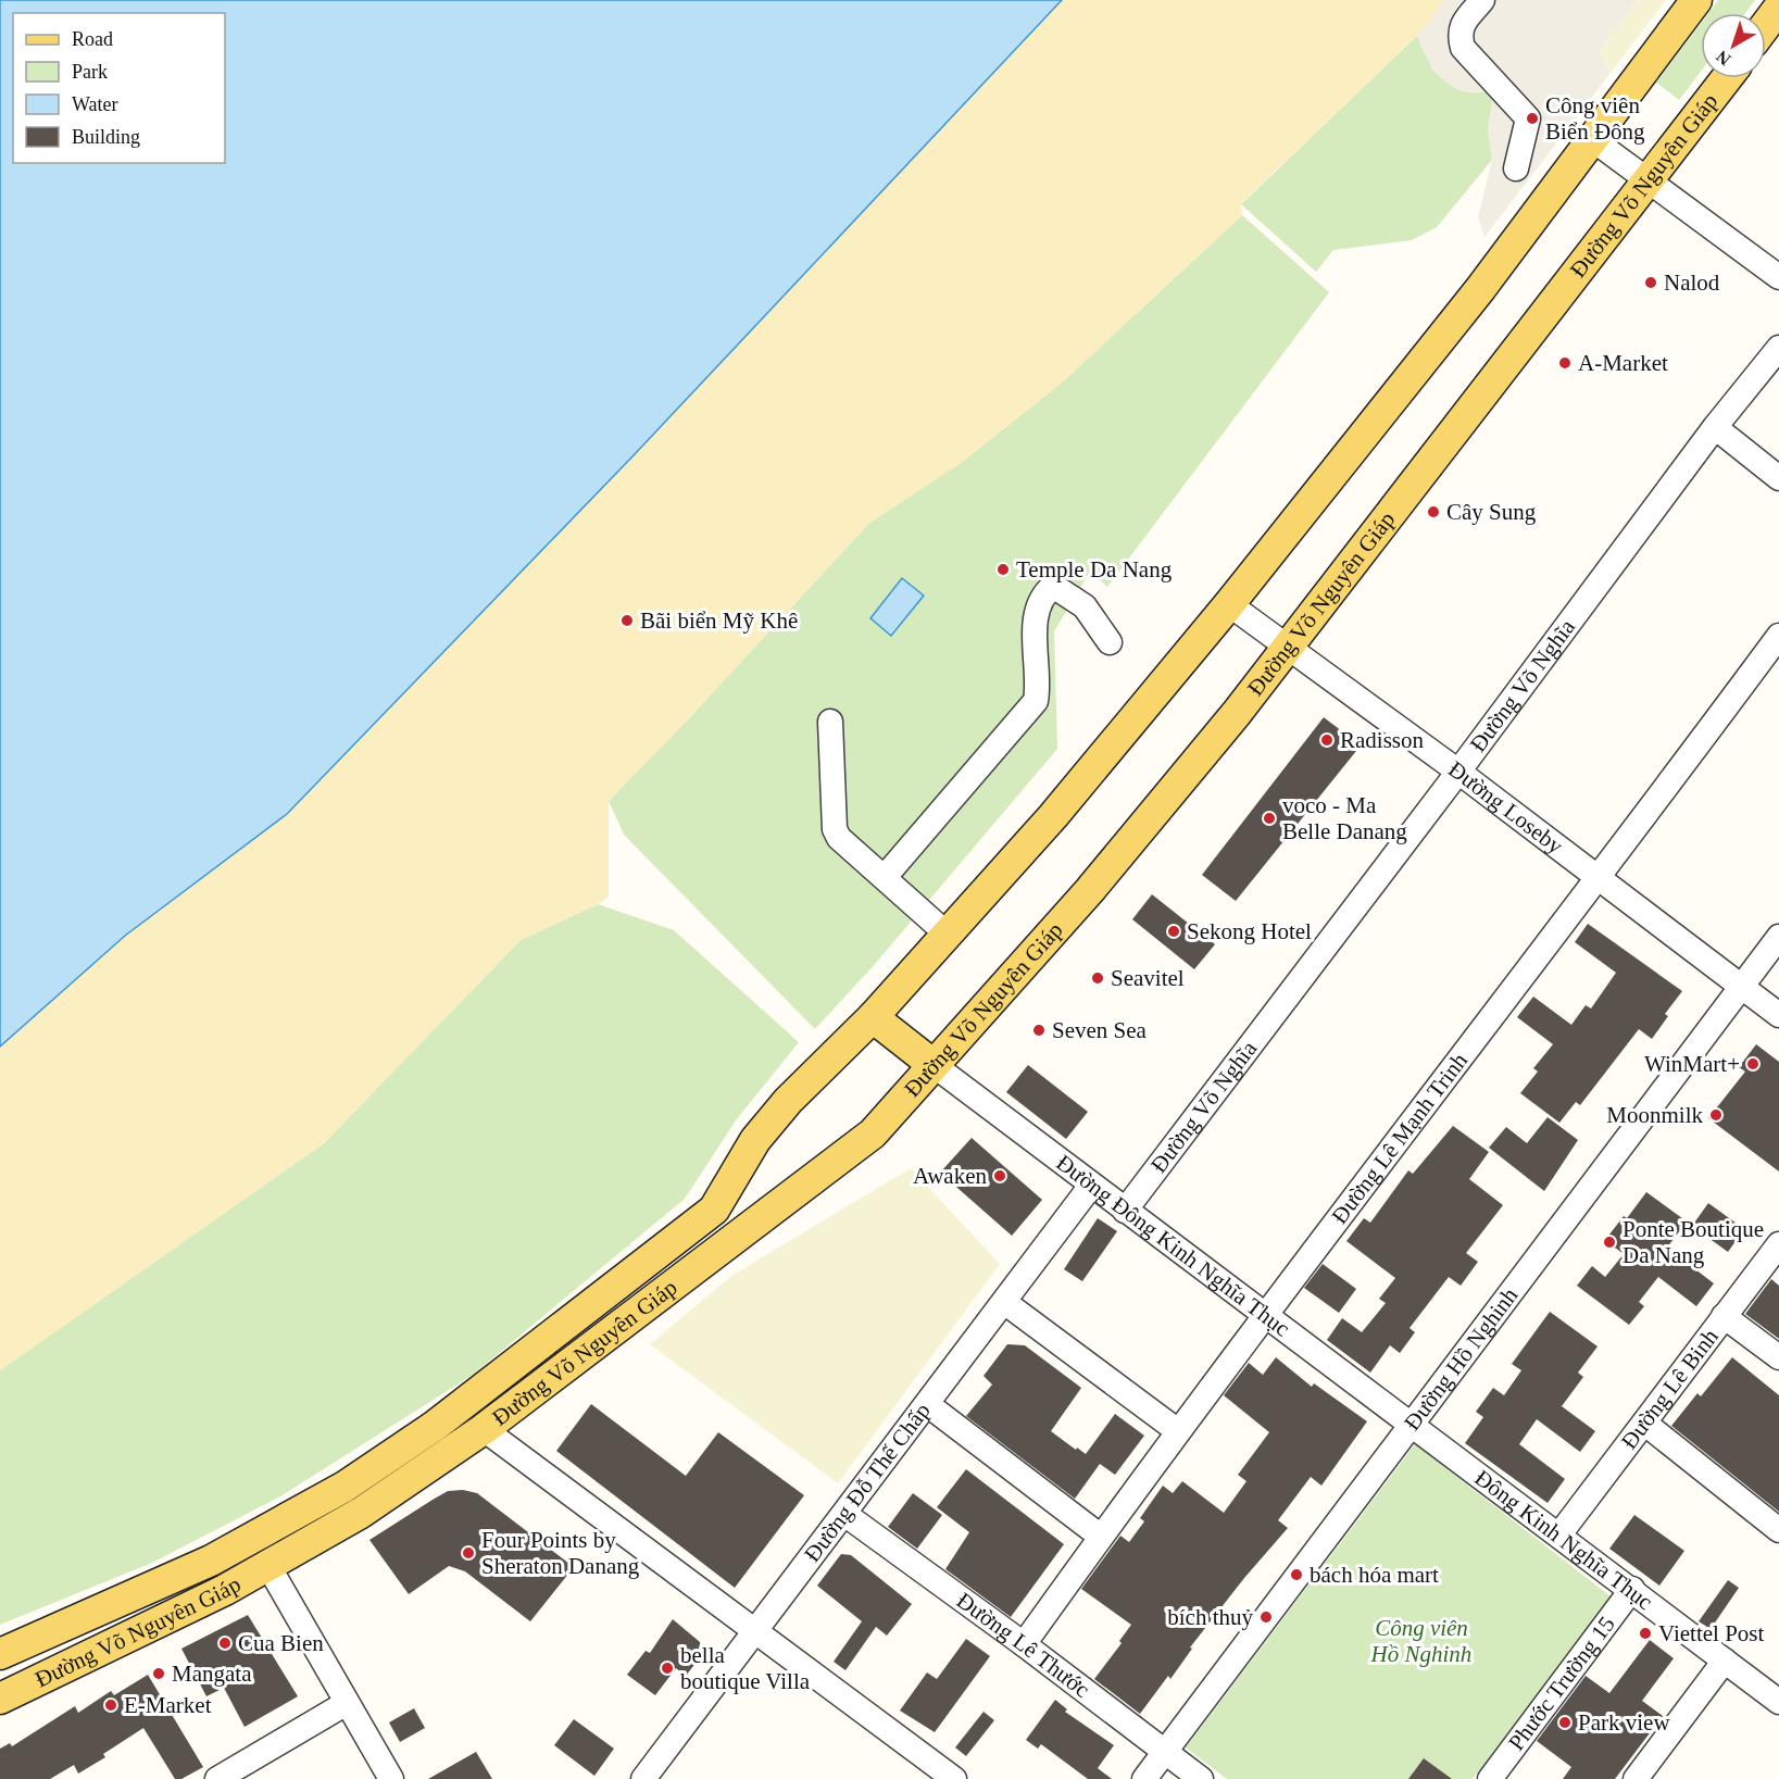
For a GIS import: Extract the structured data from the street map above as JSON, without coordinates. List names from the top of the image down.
{
  "streets": {
    "main road": ["Đường Võ Nguyên Giáp"],
    "street": [
      "Đường Võ Nghĩa",
      "Đường Loseby",
      "Đường Lê Mạnh Trinh",
      "Đường Đông Kinh Nghĩa Thục",
      "Đường Hồ Nghinh",
      "Đường Lê Binh",
      "Đường Đỗ Thế Chấp",
      "Đông Kinh Nghĩa Thục",
      "Đường Lê Thước",
      "Phước Trường 15"
    ]
  },
  "crossings": [
    ["Đường Võ Nguyên Giáp", "Đường Loseby"],
    ["Đường Võ Nguyên Giáp", "Đường Đông Kinh Nghĩa Thục"],
    ["Đường Võ Nghĩa", "Đường Loseby"],
    ["Đường Võ Nghĩa", "Đường Đông Kinh Nghĩa Thục"],
    ["Đường Loseby", "Đường Lê Mạnh Trinh"],
    ["Đường Loseby", "Đường Hồ Nghinh"],
    ["Đường Lê Mạnh Trinh", "Đường Đông Kinh Nghĩa Thục"],
    ["Đường Lê Mạnh Trinh", "Đường Lê Thước"],
    ["Đường Đông Kinh Nghĩa Thục", "Đường Hồ Nghinh"],
    ["Đường Đông Kinh Nghĩa Thục", "Đường Đỗ Thế Chấp"],
    ["Đường Đông Kinh Nghĩa Thục", "Đông Kinh Nghĩa Thục"],
    ["Đường Hồ Nghinh", "Đông Kinh Nghĩa Thục"],
    ["Đường Hồ Nghinh", "Đường Lê Thước"],
    ["Đường Lê Binh", "Đông Kinh Nghĩa Thục"],
    ["Đường Đỗ Thế Chấp", "Đường Lê Thước"],
    ["Đông Kinh Nghĩa Thục", "Phước Trường 15"]
  ],
  "parks": ["Công viên Hồ Nghinh"],
  "places": [
    "Công viên Biển Đông",
    "Nalod",
    "A-Market",
    "Cây Sung",
    "Temple Da Nang",
    "Bãi biển Mỹ Khê",
    "Radisson",
    "voco - Ma Belle Danang",
    "Sekong Hotel",
    "Seavitel",
    "Seven Sea",
    "WinMart+",
    "Moonmilk",
    "Awaken",
    "Ponte Boutique Da Nang",
    "Four Points by Sheraton Danang",
    "bách hóa mart",
    "bích thuỷ",
    "Viettel Post",
    "Cua Bien",
    "bella boutique Villa",
    "Mangata",
    "E-Market",
    "Park view"
  ],
  "legend": [
    "Road",
    "Park",
    "Water",
    "Building"
  ],
  "north": "bottom left"
}
